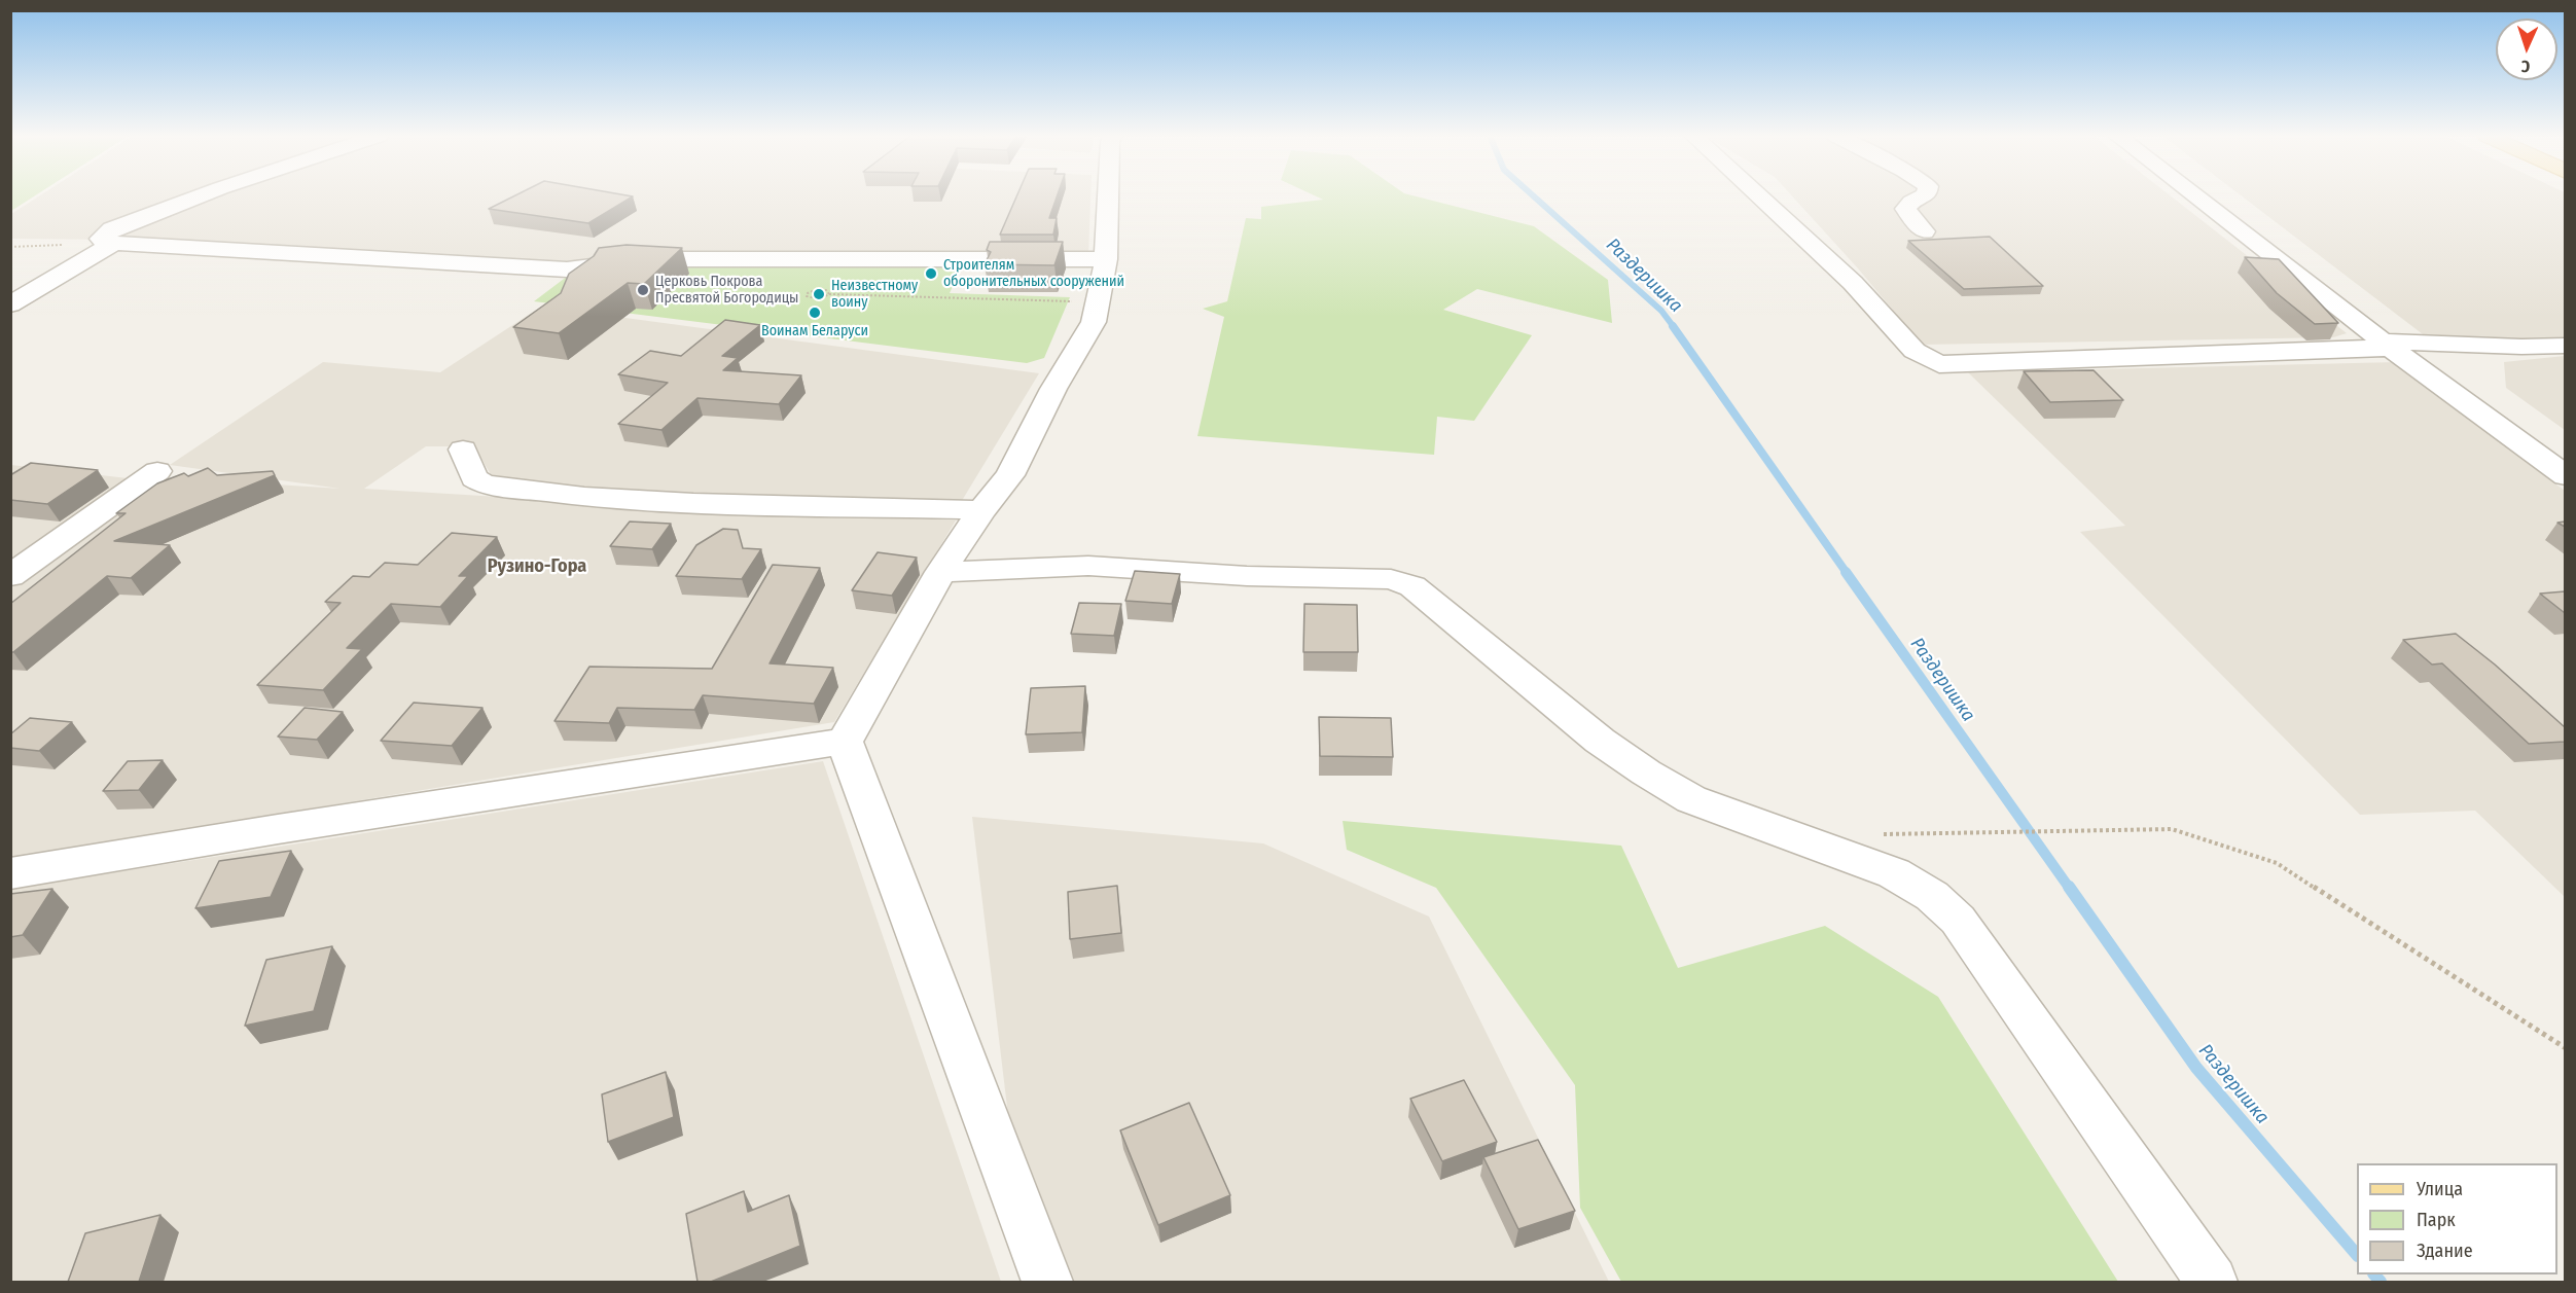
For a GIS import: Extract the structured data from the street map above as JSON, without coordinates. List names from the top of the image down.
{
  "districts": ["Рузино-Гора"],
  "water": ["Раздеришка"],
  "places": [
    "Строителям оборонительных сооружений",
    "Церковь Покрова Пресвятой Богородицы",
    "Неизвестному воину",
    "Воинам Беларуси"
  ],
  "legend": ["Улица", "Парк", "Здание"],
  "north": "bottom"
}
